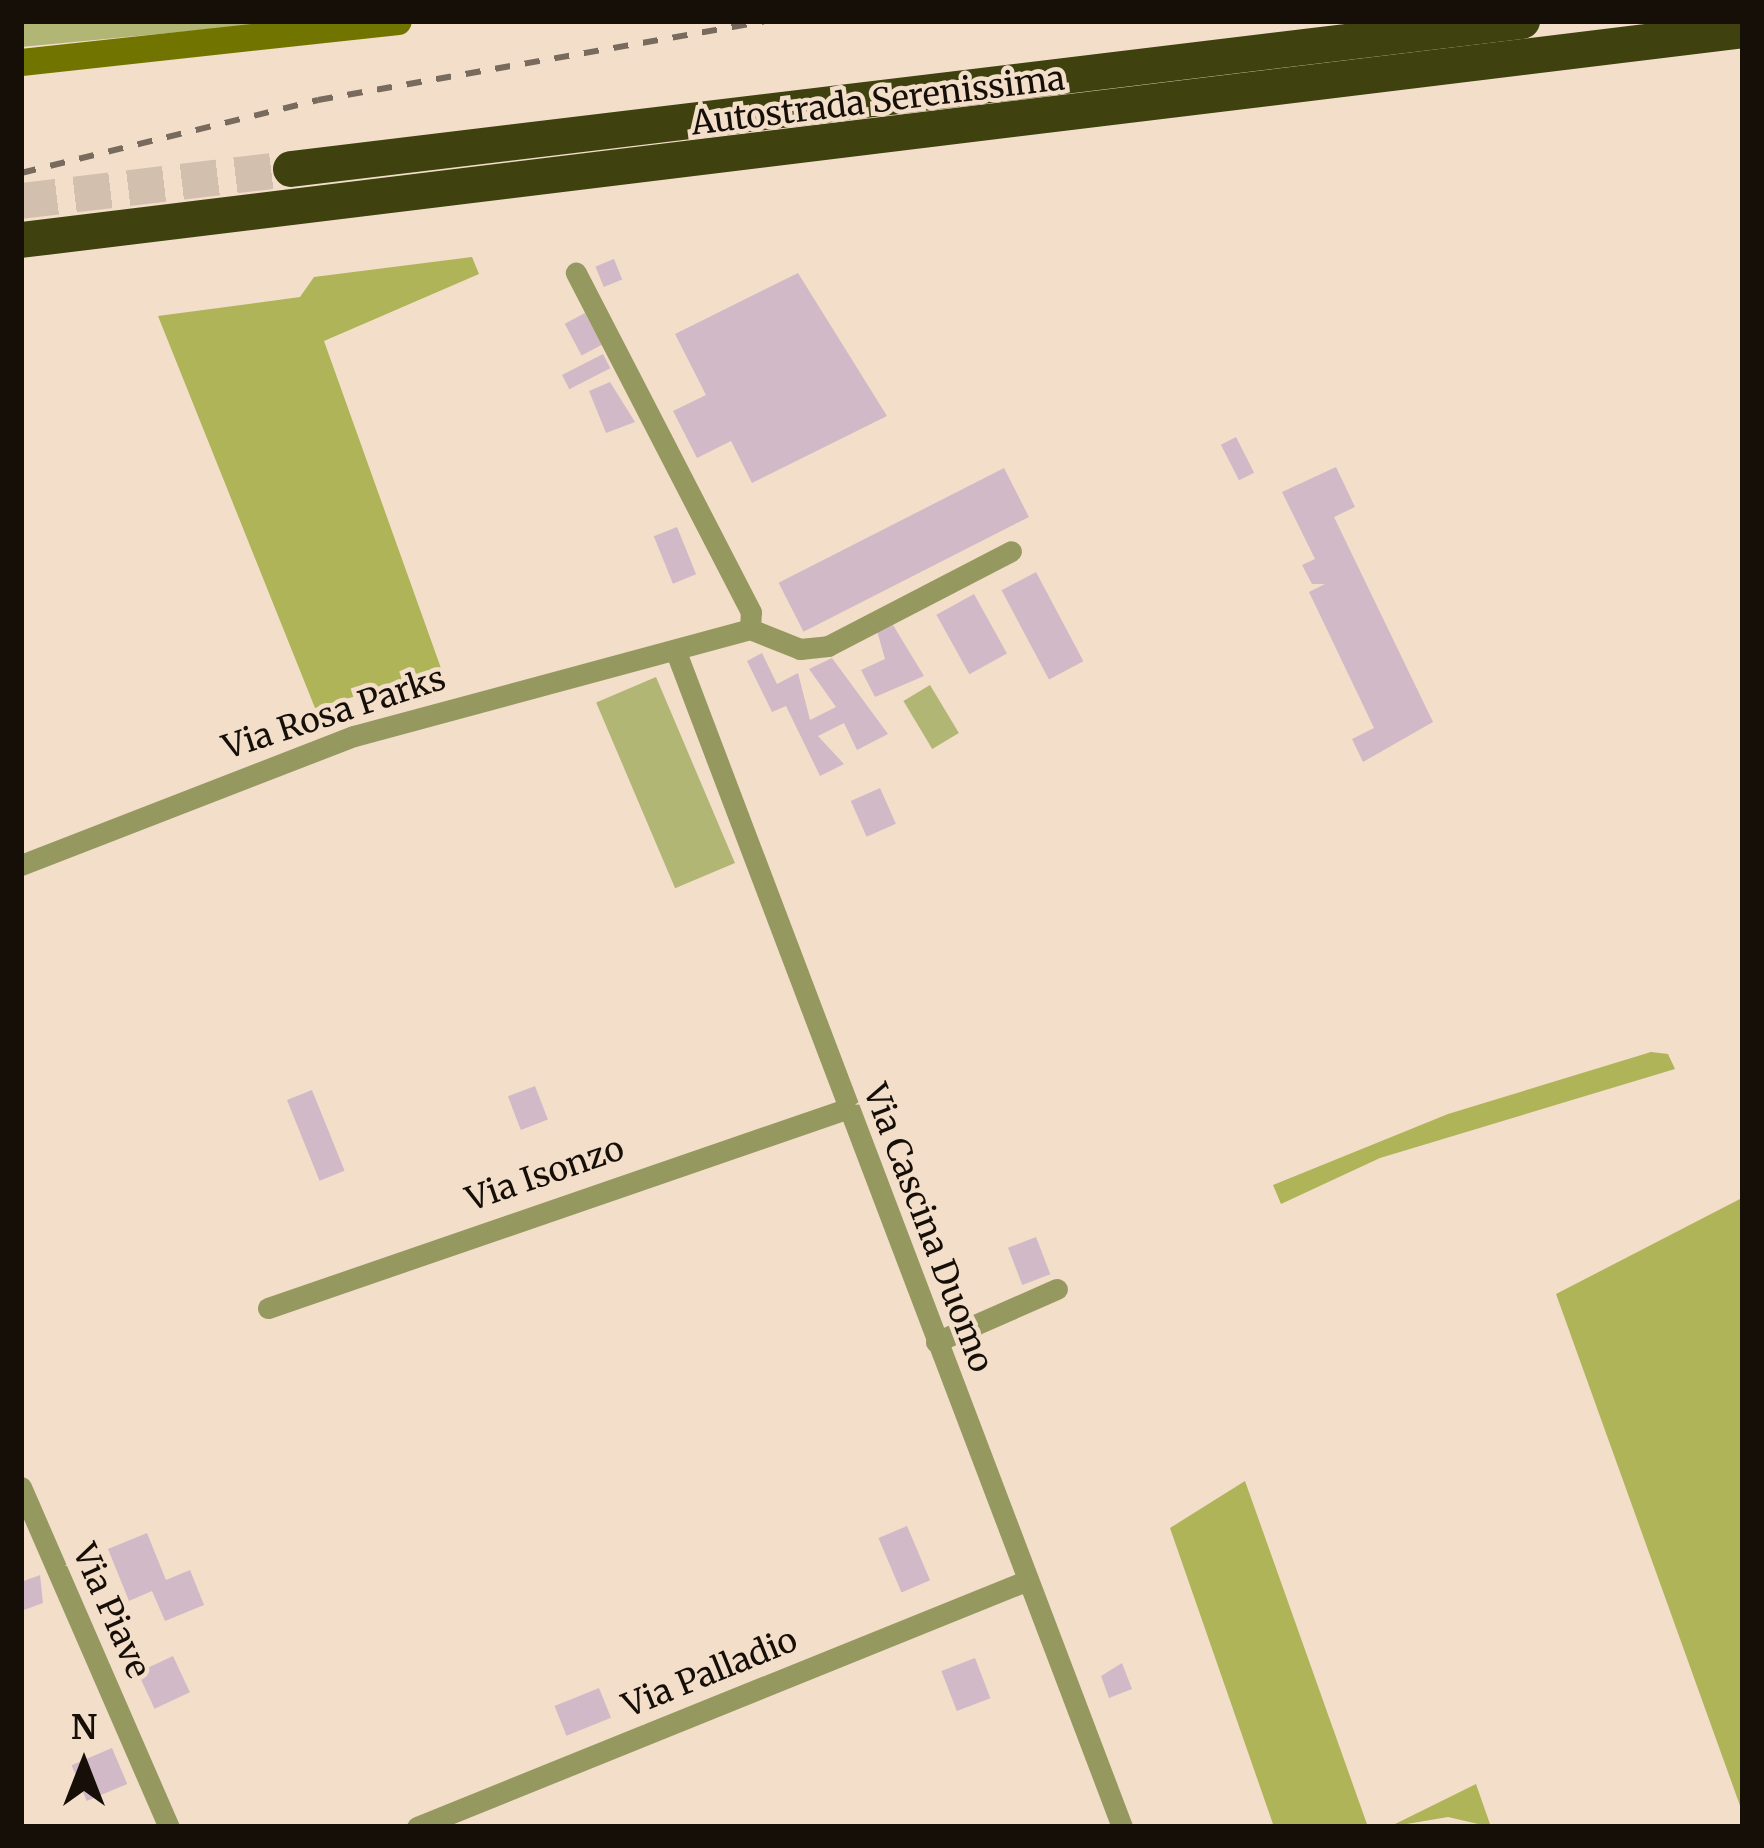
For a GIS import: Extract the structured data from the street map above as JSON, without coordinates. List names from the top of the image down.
{
  "streets": {
    "highway": ["Autostrada Serenissima"],
    "street": [
      "Via Rosa Parks",
      "Via Isonzo",
      "Via Cascina Duomo",
      "Via Piave",
      "Via Palladio"
    ]
  },
  "crossings": [
    ["Via Rosa Parks", "Via Cascina Duomo"],
    ["Via Isonzo", "Via Cascina Duomo"],
    ["Via Cascina Duomo", "Via Palladio"]
  ],
  "north": "top"
}
